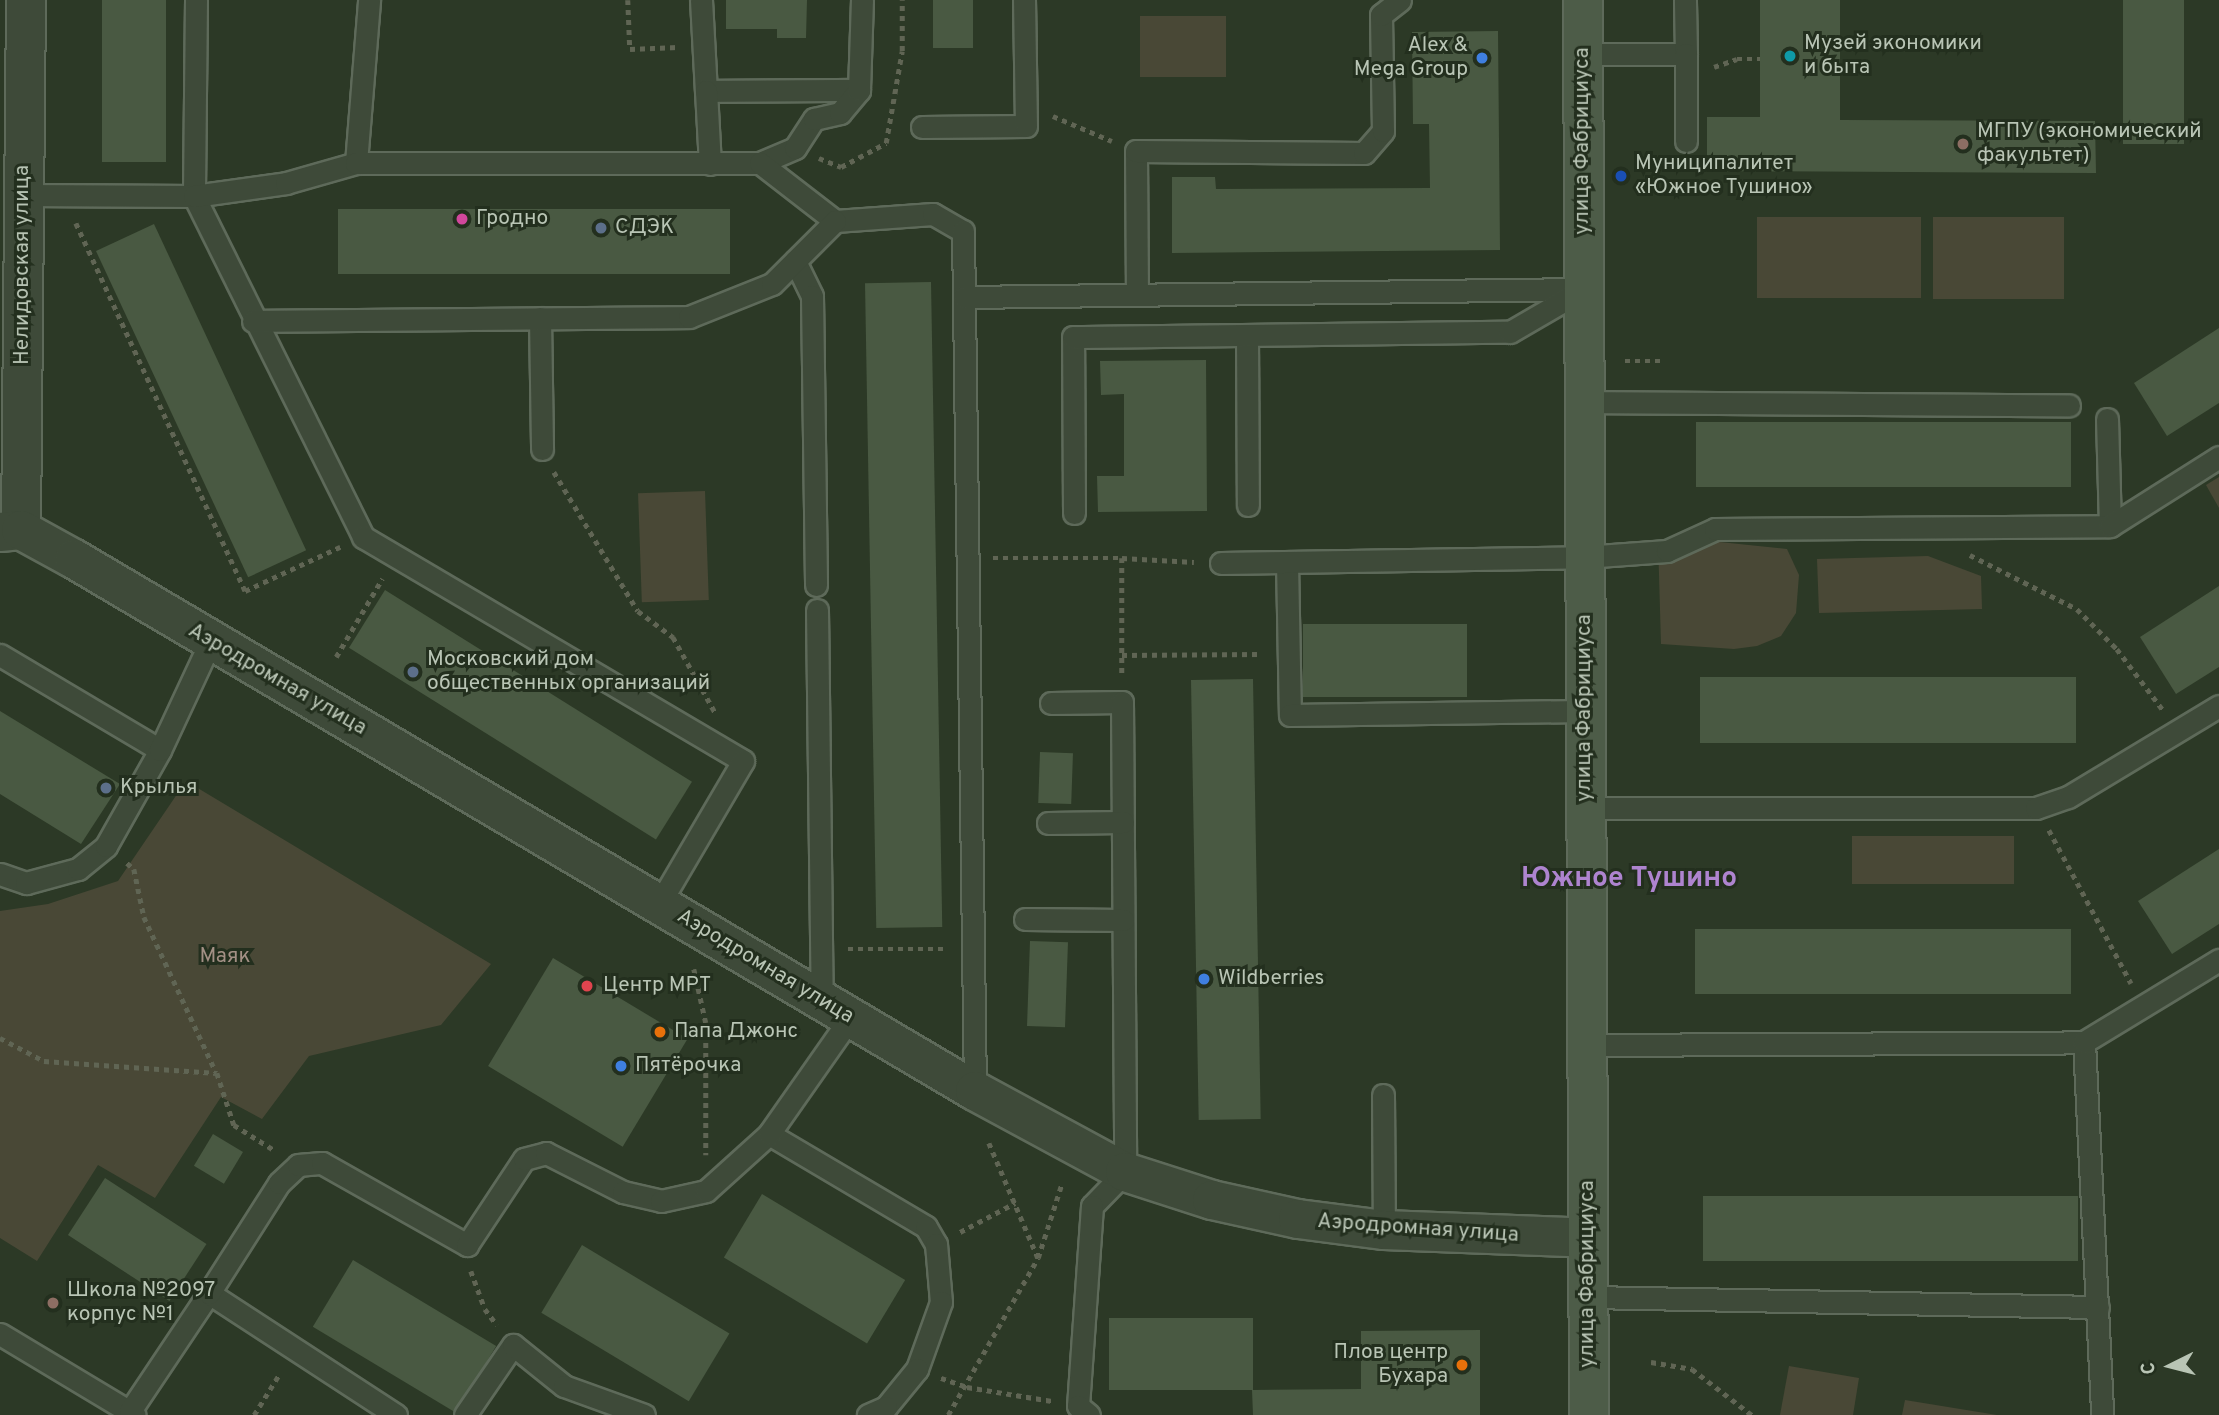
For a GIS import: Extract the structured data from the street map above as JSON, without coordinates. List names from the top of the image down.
{
  "streets": {
    "main road": ["улица Фабрициуса"],
    "street": ["Нелидовская улица", "Аэродромная улица"]
  },
  "crossings": [
    ["улица Фабрициуса", "Аэродромная улица"],
    ["Нелидовская улица", "Аэродромная улица"]
  ],
  "districts": ["Южное Тушино"],
  "parks": ["Маяк"],
  "places": [
    "Музей экономики и быта",
    "Alex & Mega Group",
    "МГПУ (экономический факультет)",
    "Муниципалитет «Южное Тушино»",
    "Гродно",
    "СДЭК",
    "Московский дом общественных организаций",
    "Крылья",
    "Wildberries",
    "Центр МРТ",
    "Папа Джонс",
    "Пятёрочка",
    "Школа №2097 корпус №1",
    "Плов центр Бухара"
  ],
  "north": "left"
}
